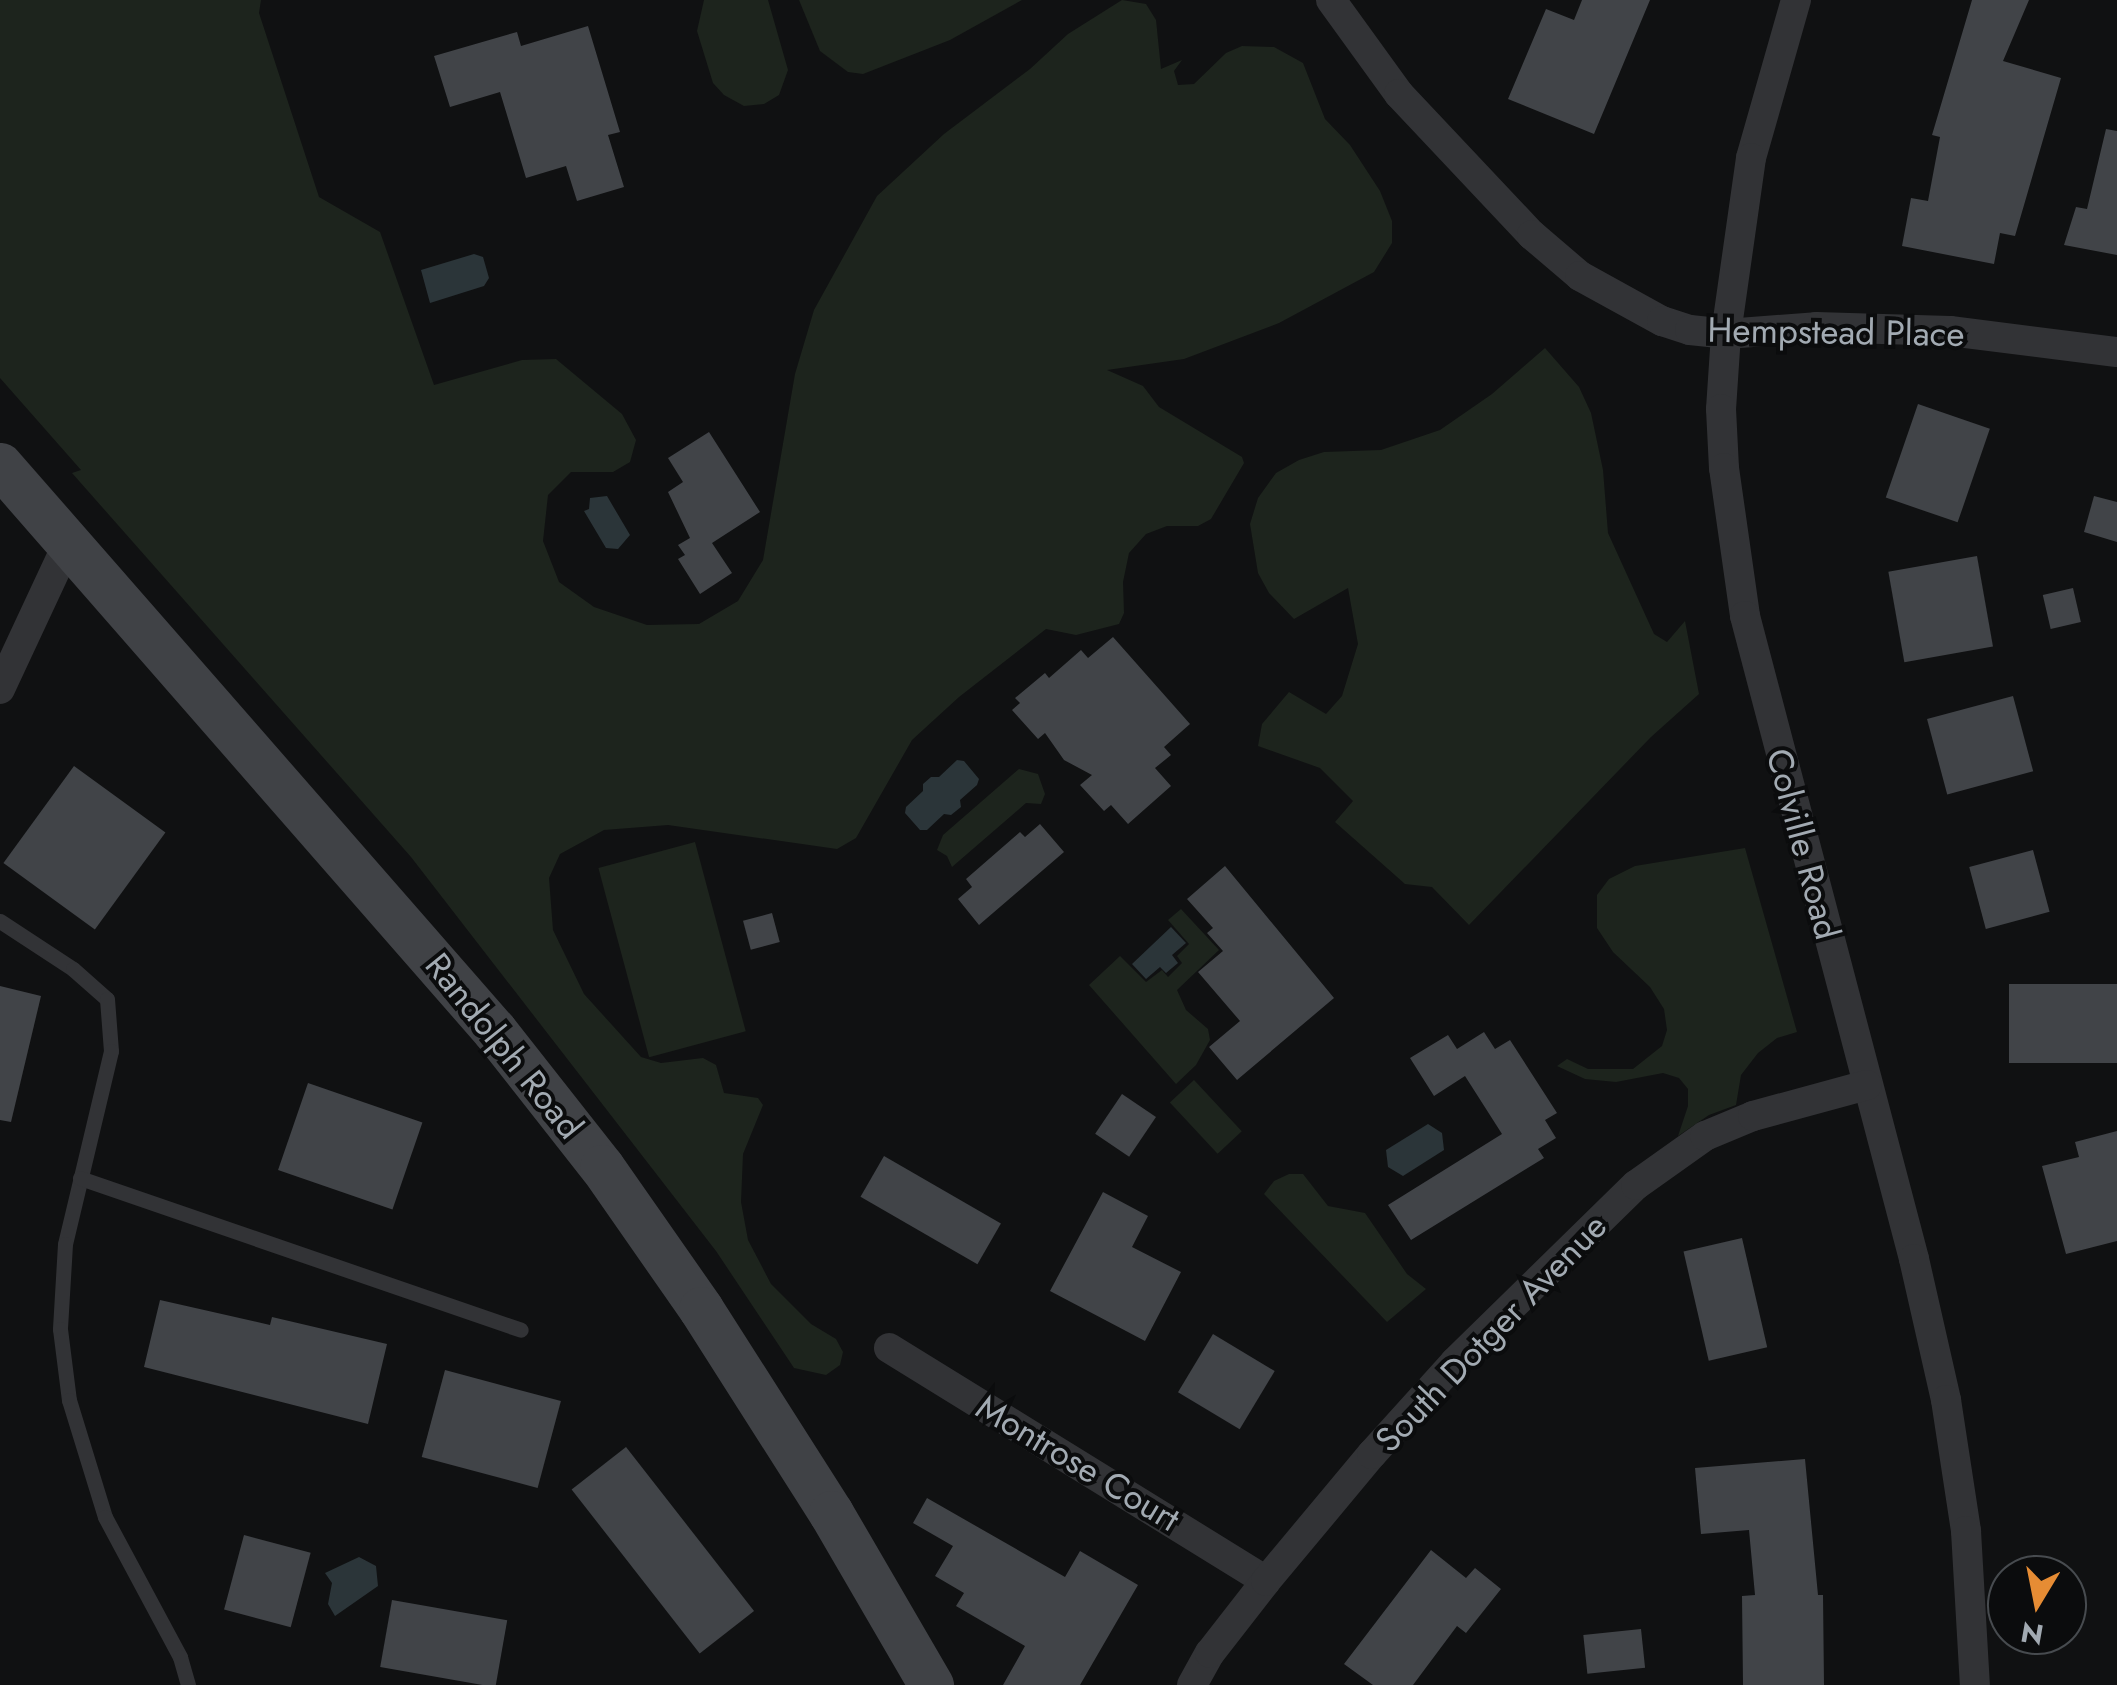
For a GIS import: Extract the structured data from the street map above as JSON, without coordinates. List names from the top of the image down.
{
  "streets": {
    "main road": ["Randolph Road"],
    "street": [
      "Hempstead Place",
      "Colville Road",
      "South Dotger Avenue",
      "Montrose Court"
    ]
  },
  "crossings": [
    ["Hempstead Place", "Colville Road"],
    ["Colville Road", "South Dotger Avenue"],
    ["South Dotger Avenue", "Montrose Court"]
  ],
  "north": "bottom"
}
